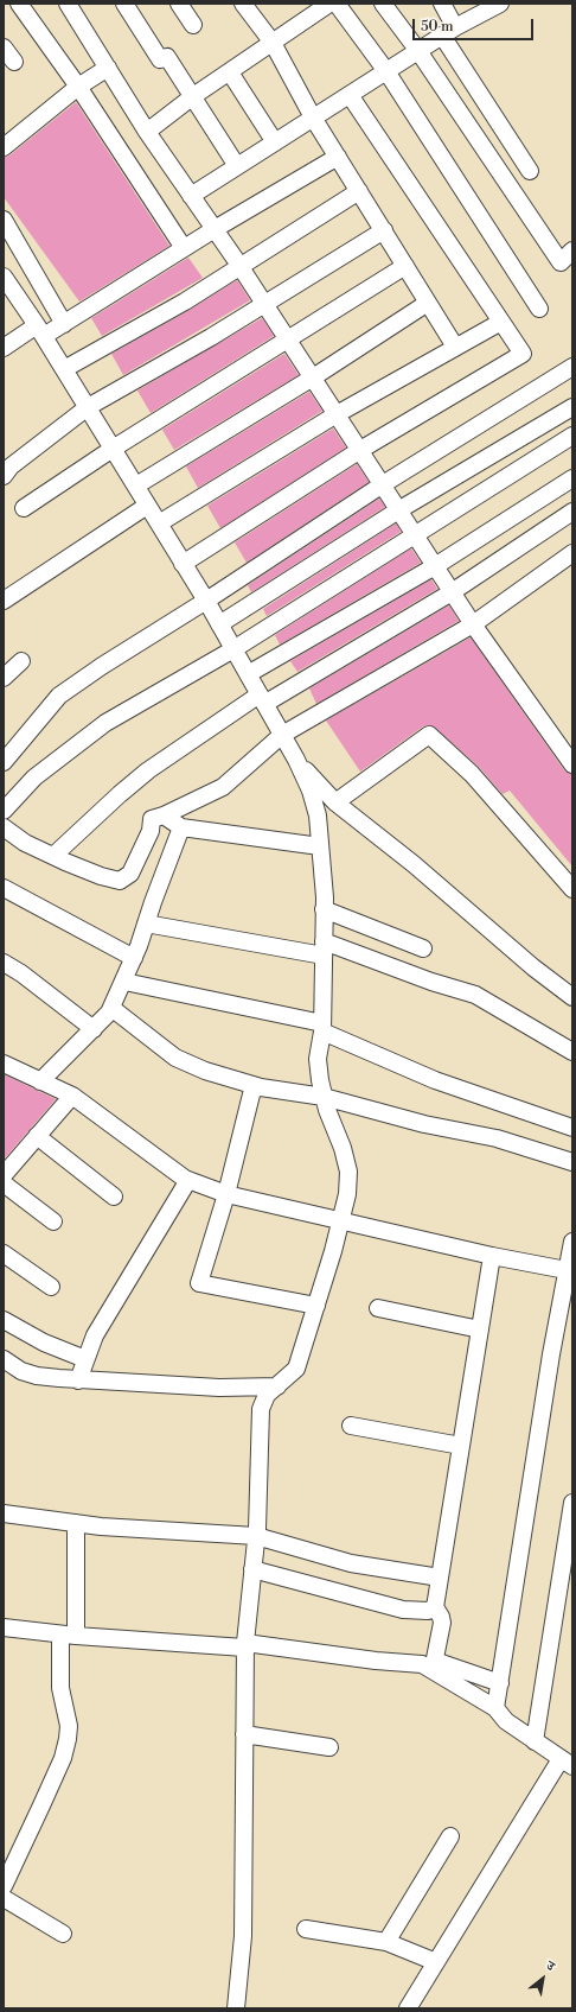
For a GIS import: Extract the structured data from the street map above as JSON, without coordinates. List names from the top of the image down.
{
  "scale_bar": "50 m",
  "north": "top right"
}
